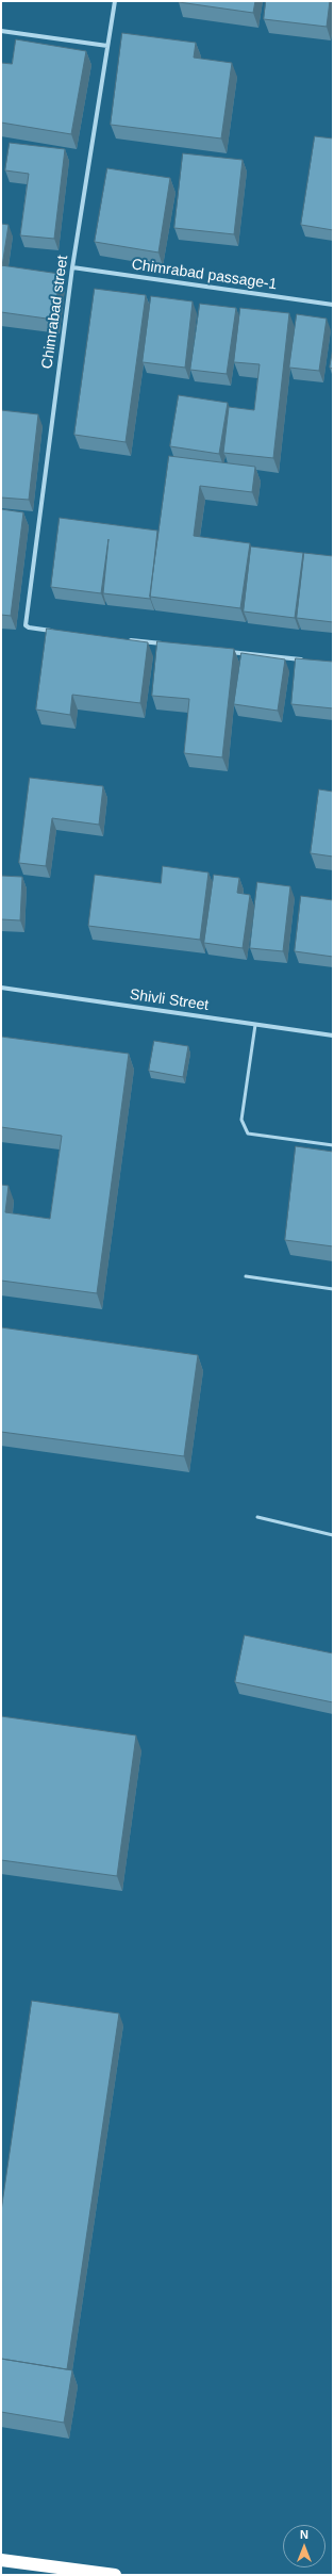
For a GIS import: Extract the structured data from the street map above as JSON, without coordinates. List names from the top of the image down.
{
  "streets": {
    "street": ["Chimrаbаd passage-1", "Chimrаbаd street", "Shivli Street"]
  },
  "crossings": [
    ["Chimrаbаd passage-1", "Chimrаbаd street"]
  ],
  "north": "top"
}
